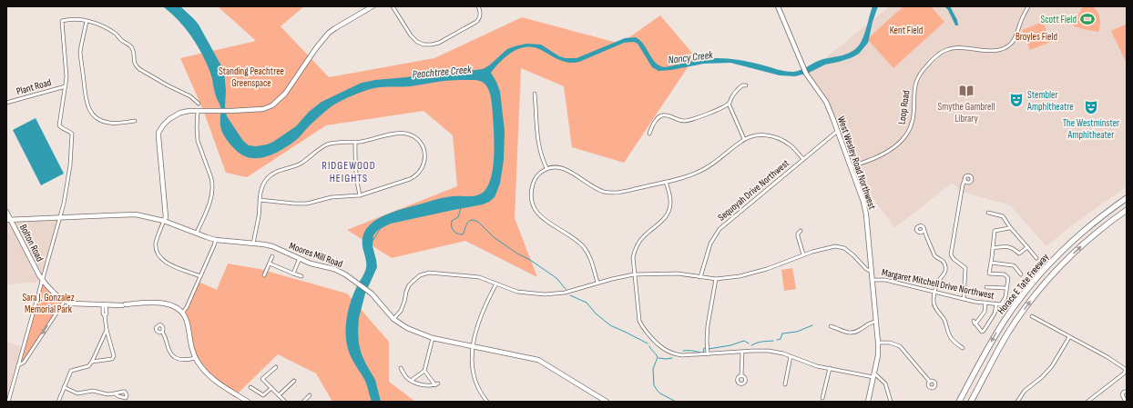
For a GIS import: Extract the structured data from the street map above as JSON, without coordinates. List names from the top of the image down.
{
  "streets": {
    "highway": ["Horace E Tate Freeway"],
    "street": [
      "Plant Road",
      "Loop Road",
      "West Wesley Road Northwest",
      "Sequoyah Drive Northwest",
      "Bolton Road",
      "Moores Mill Road",
      "Margaret Mitchell Drive Northwest"
    ]
  },
  "crossings": [
    ["Loop Road", "West Wesley Road Northwest"],
    ["West Wesley Road Northwest", "Sequoyah Drive Northwest"],
    ["West Wesley Road Northwest", "Margaret Mitchell Drive Northwest"],
    ["Sequoyah Drive Northwest", "Margaret Mitchell Drive Northwest"],
    ["Bolton Road", "Moores Mill Road"],
    ["Moores Mill Road", "Margaret Mitchell Drive Northwest"]
  ],
  "districts": ["RIDGEWOOD HEIGHTS"],
  "water": ["Nancy Creek", "Peachtree Creek"],
  "parks": [
    "Kent Field",
    "Broyles Field",
    "Standing Peachtree Greenspace",
    "Sara J. Gonzalez Memorial Park"
  ],
  "places": {
    "sports": ["Scott Field"],
    "library": ["Smythe Gambrell Library"],
    "theatre": ["Stembler Amphitheatre", "The Westminster Amphitheater"]
  }
}
